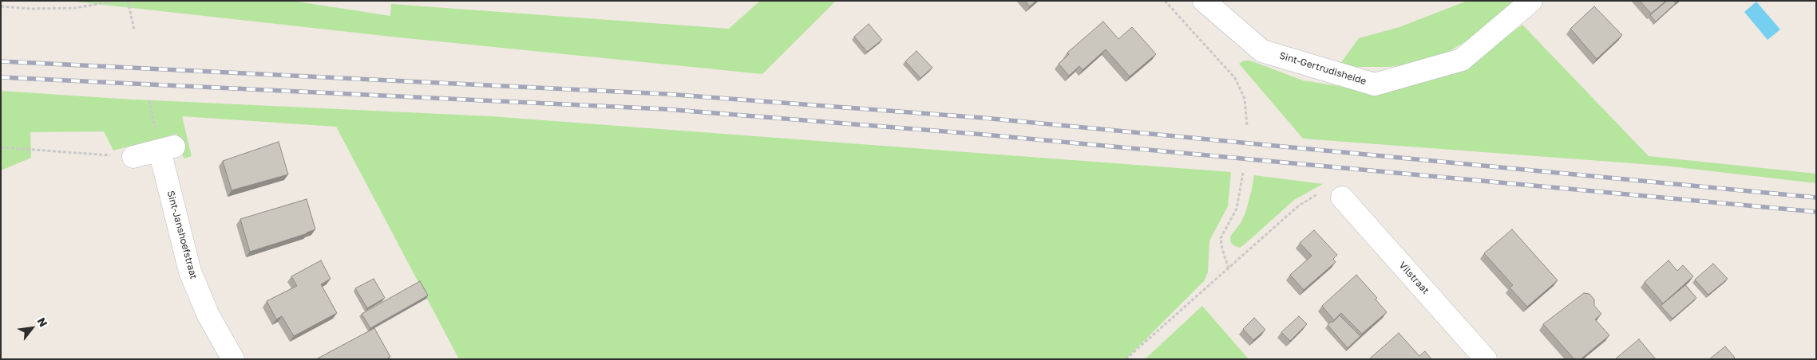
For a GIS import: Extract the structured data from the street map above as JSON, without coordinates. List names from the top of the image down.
{
  "streets": {
    "street": ["Sint-Gertrudisheide", "Sint-Janshoefstraat", "Vilstraat"]
  },
  "north": "top right"
}
